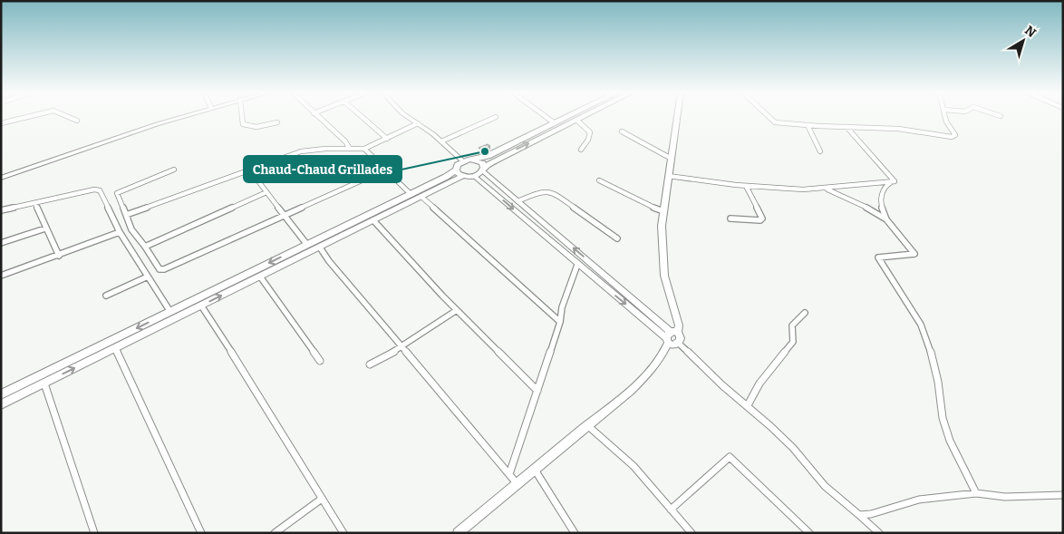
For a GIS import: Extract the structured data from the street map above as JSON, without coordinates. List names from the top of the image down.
{
  "places": ["Chaud-Chaud Grillades"],
  "north": "top right"
}
